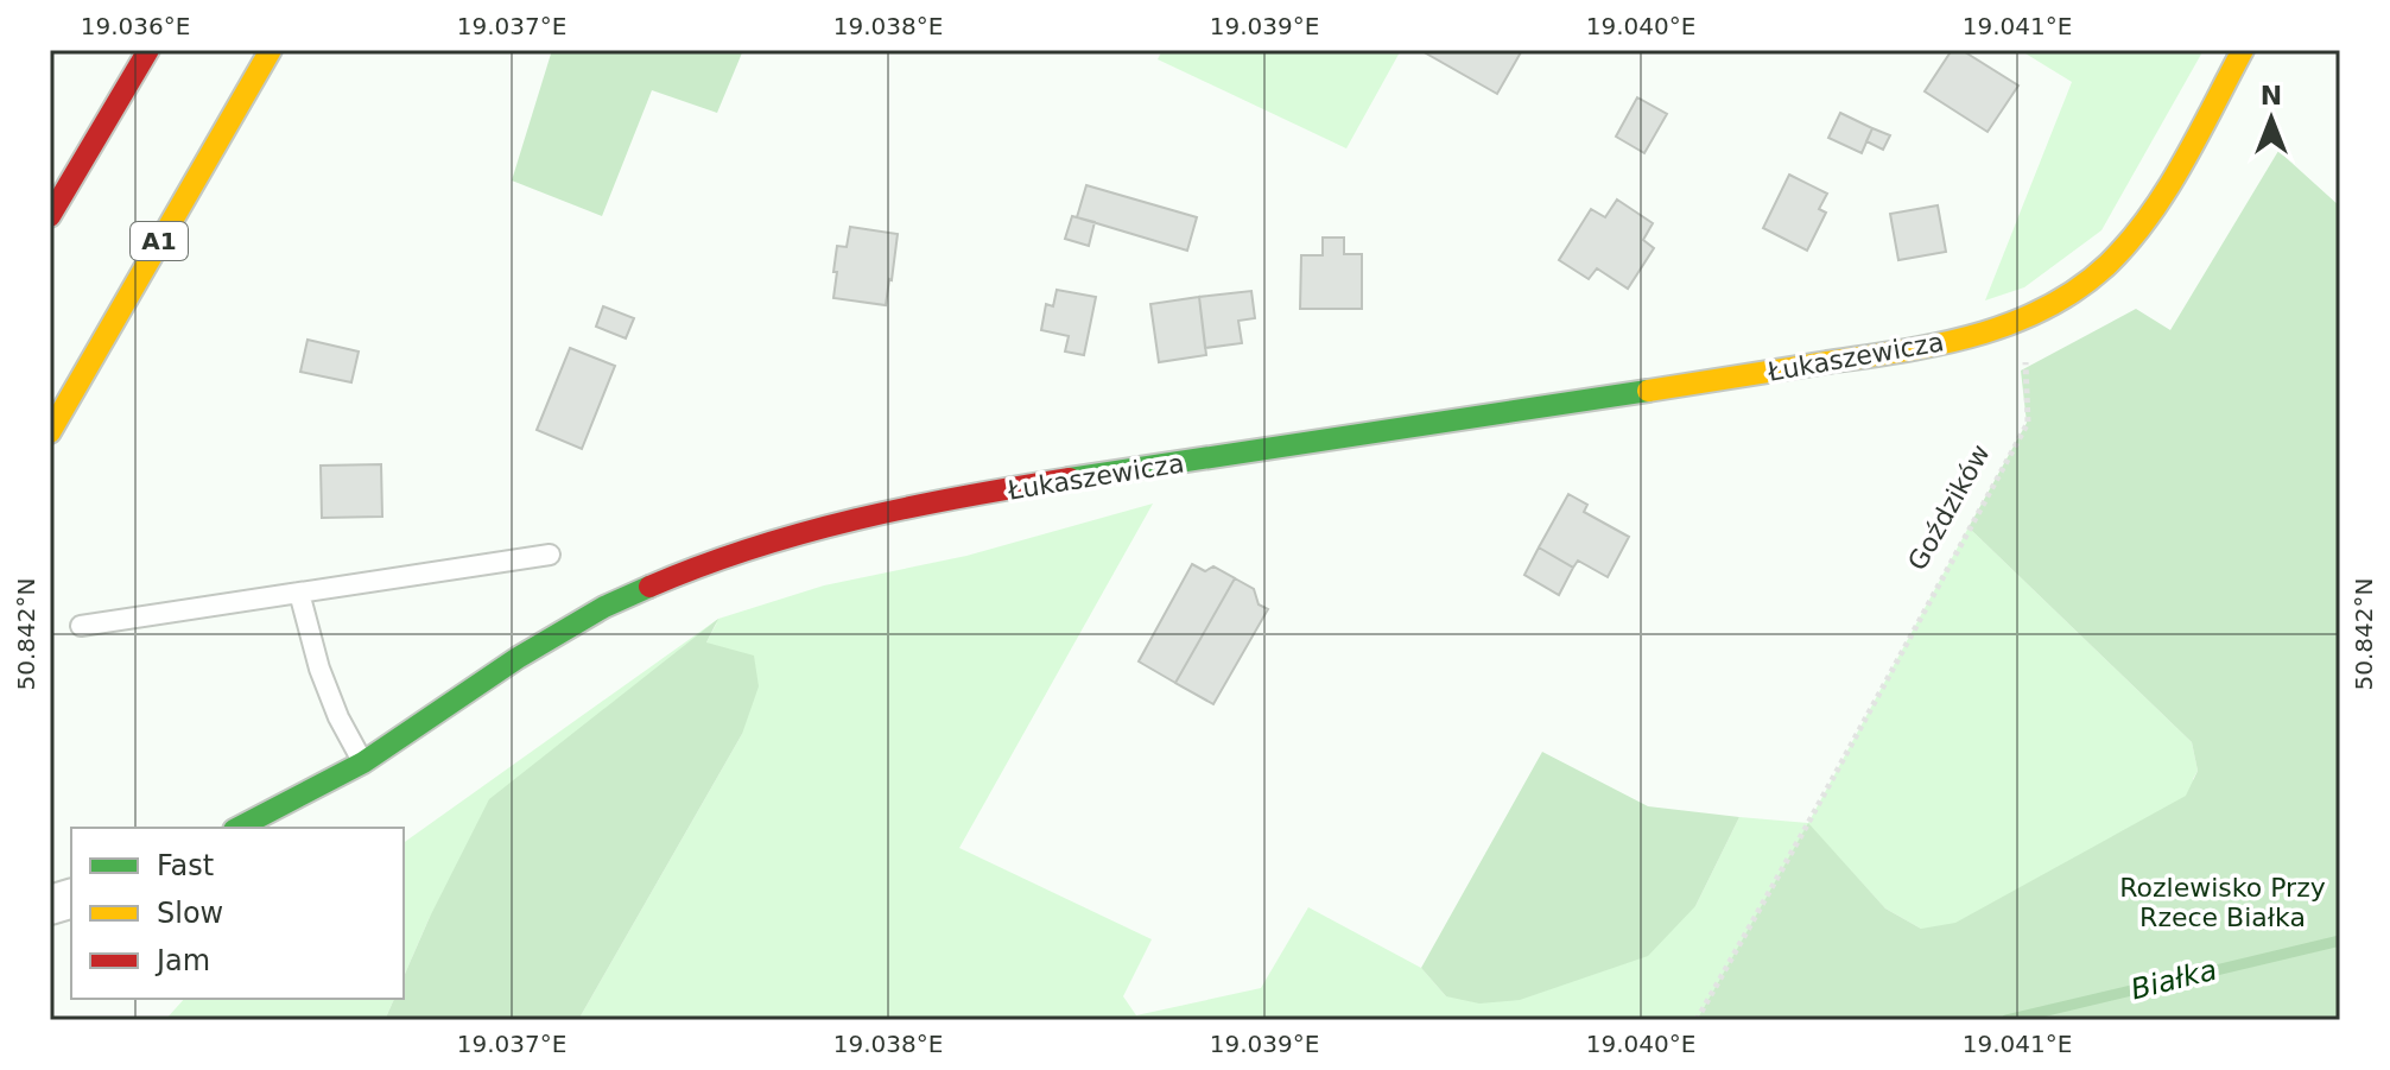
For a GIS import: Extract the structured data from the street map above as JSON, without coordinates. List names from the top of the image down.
{
  "streets": {
    "main road": ["A1", "Łukaszewicza"],
    "path": ["Goździków"]
  },
  "crossings": [
    ["Łukaszewicza", "Goździków"]
  ],
  "water": ["Białka"],
  "parks": ["Rozlewisko Przy Rzece Białka"],
  "legend": ["Fast", "Slow", "Jam"],
  "north": "top",
  "coordinates": [
    "19.036°E",
    "19.037°E",
    "19.038°E",
    "19.039°E",
    "19.040°E",
    "19.041°E",
    "50.842°N"
  ]
}
